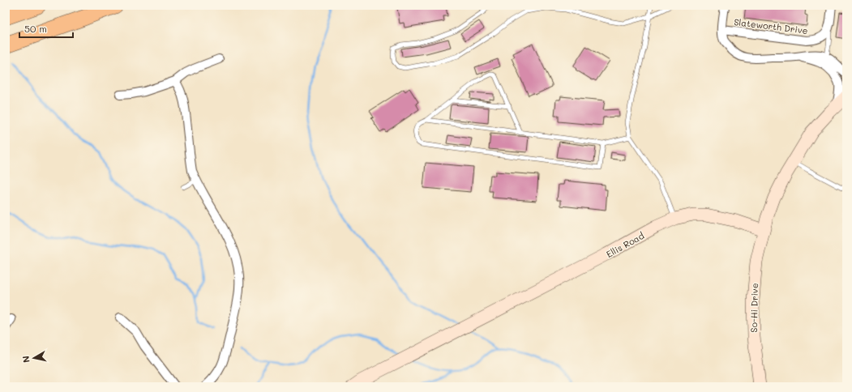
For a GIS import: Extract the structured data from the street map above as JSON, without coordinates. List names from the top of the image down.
{
  "streets": {
    "main road": ["Ellis Road", "So-Hi Drive"],
    "street": ["Slateworth Drive"]
  },
  "crossings": [
    ["Ellis Road", "So-Hi Drive"]
  ],
  "scale_bar": "50 m",
  "north": "left"
}
